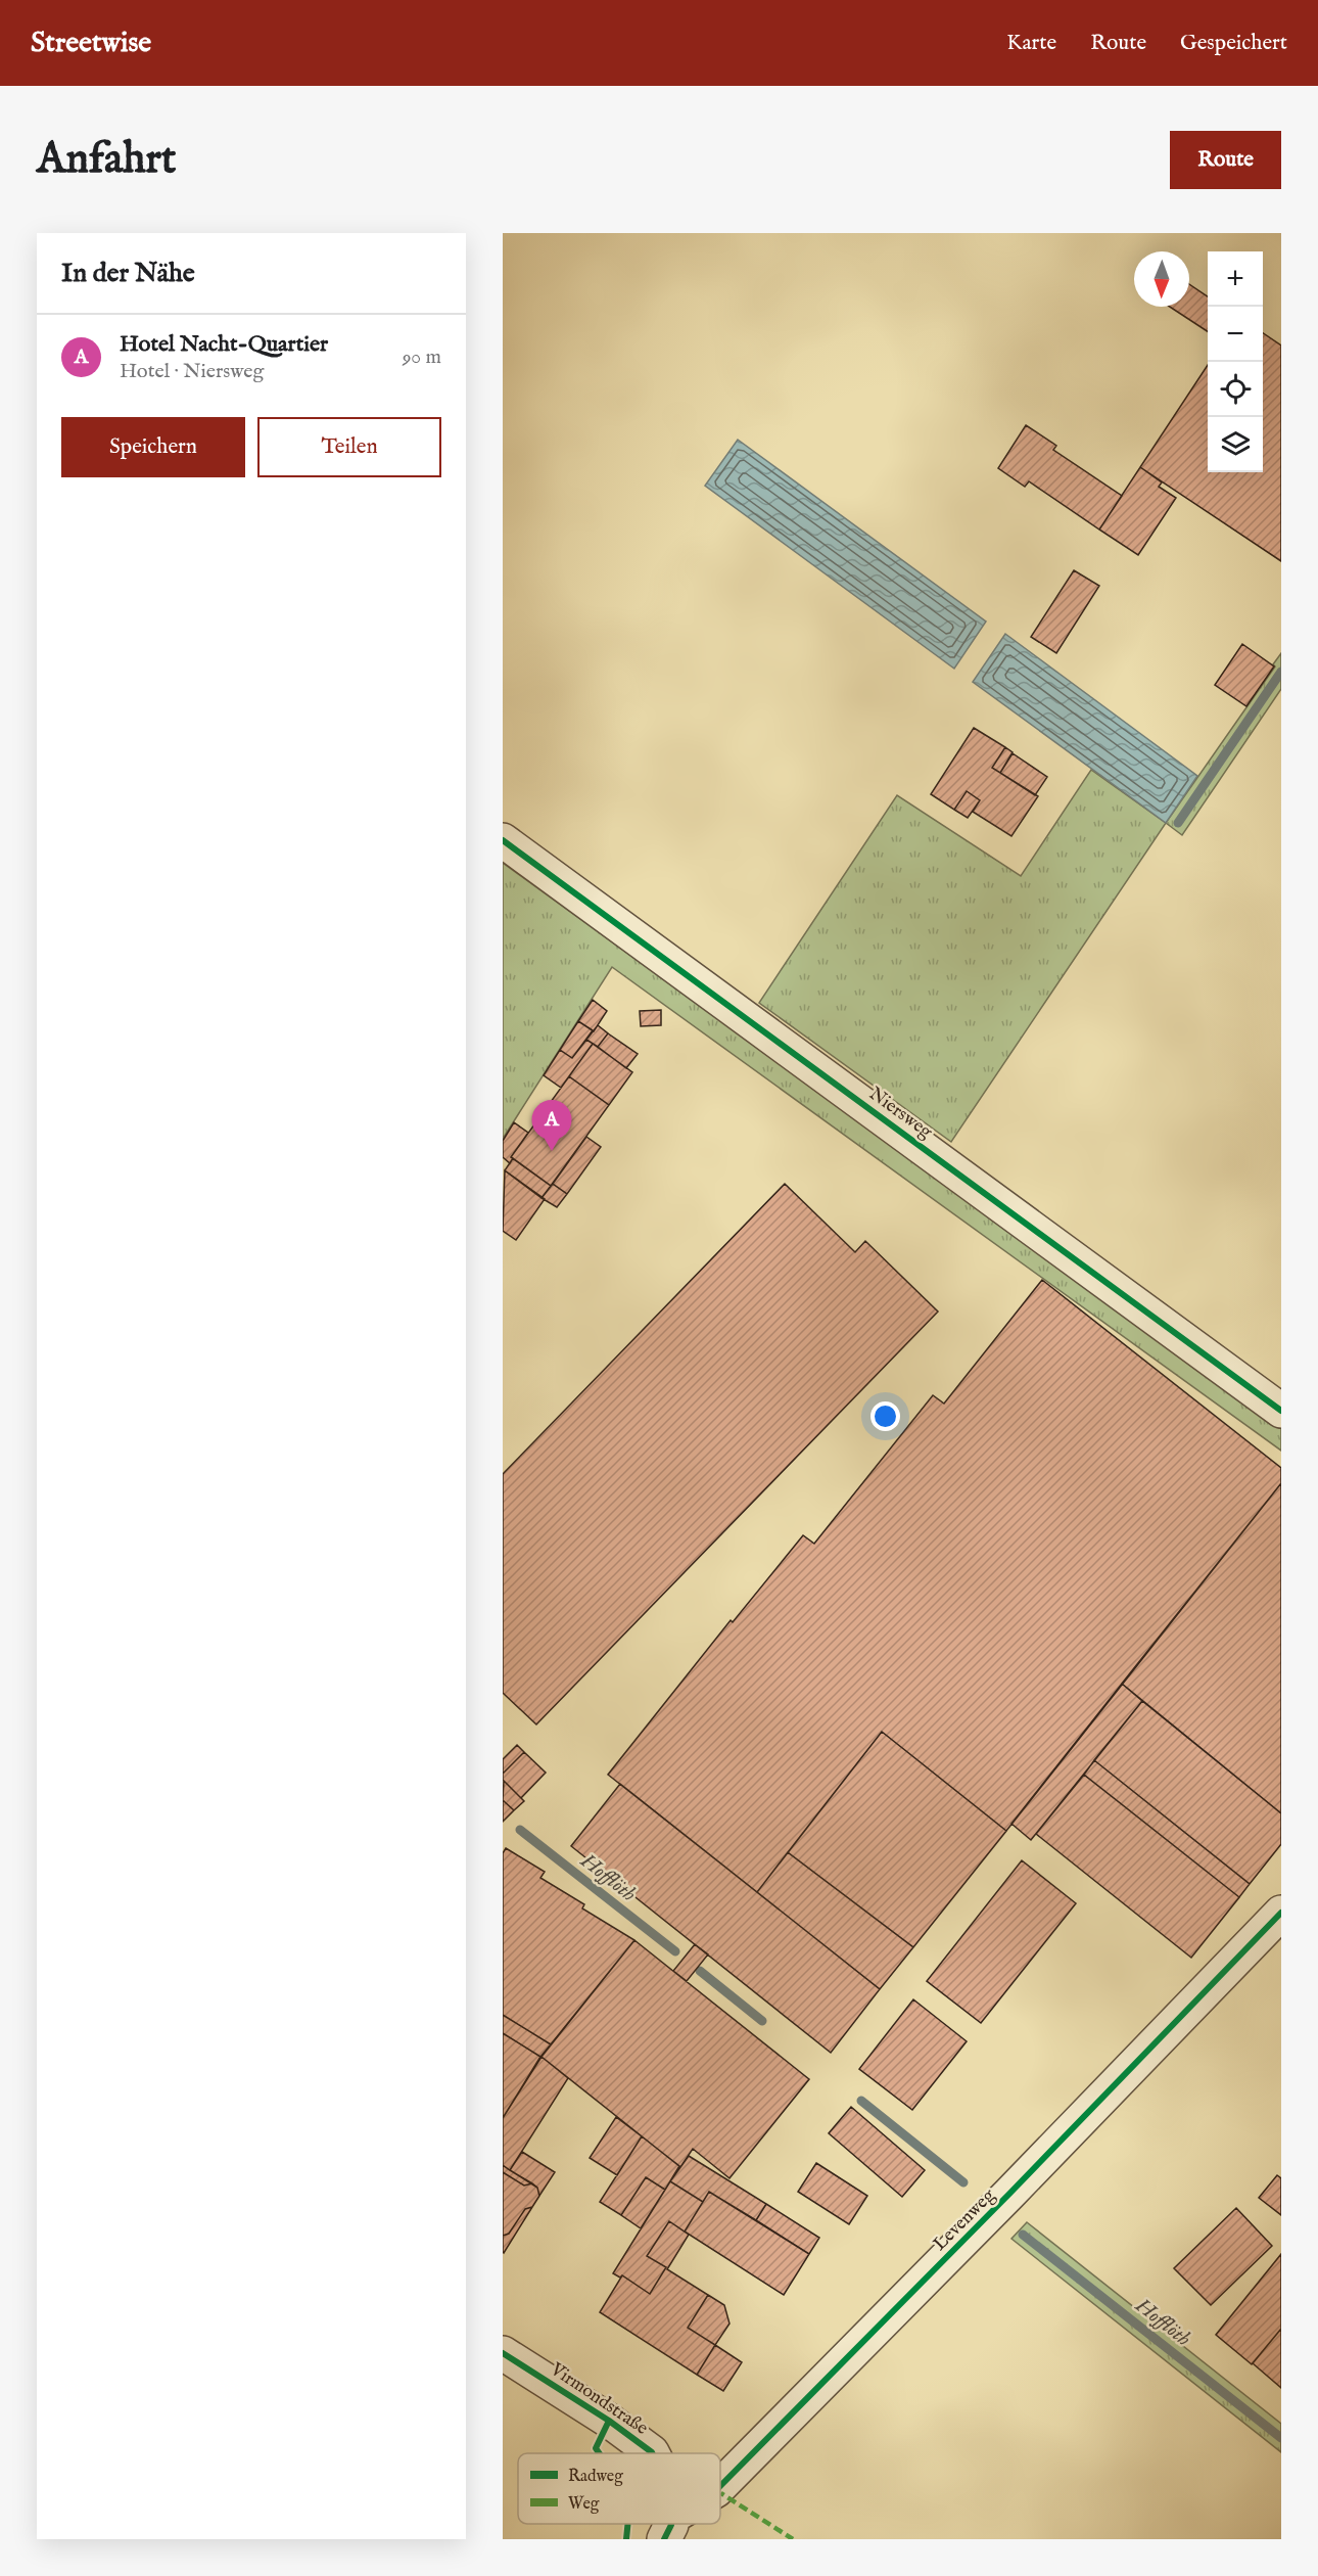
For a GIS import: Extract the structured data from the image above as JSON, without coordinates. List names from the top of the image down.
{
  "streets": {
    "street": ["Niersweg", "Levenweg", "Virmondstraße"]
  },
  "water": ["Hofflöth"],
  "legend": ["Radweg", "Weg"],
  "north": "bottom",
  "page": {
    "header": "Streetwise",
    "nav": ["Karte", "Route", "Gespeichert"],
    "buttons": [
      "Route",
      ["Speichern", "Teilen"]
    ],
    "title": "Anfahrt",
    "heading": "In der Nähe",
    "map_buttons": ["+", "−"],
    "list": [
      {
        "mark": "A",
        "name": "Hotel Nacht-Quartier",
        "note": "Hotel · Niersweg",
        "value": "90 m"
      }
    ],
    "pins": "A"
  }
}
